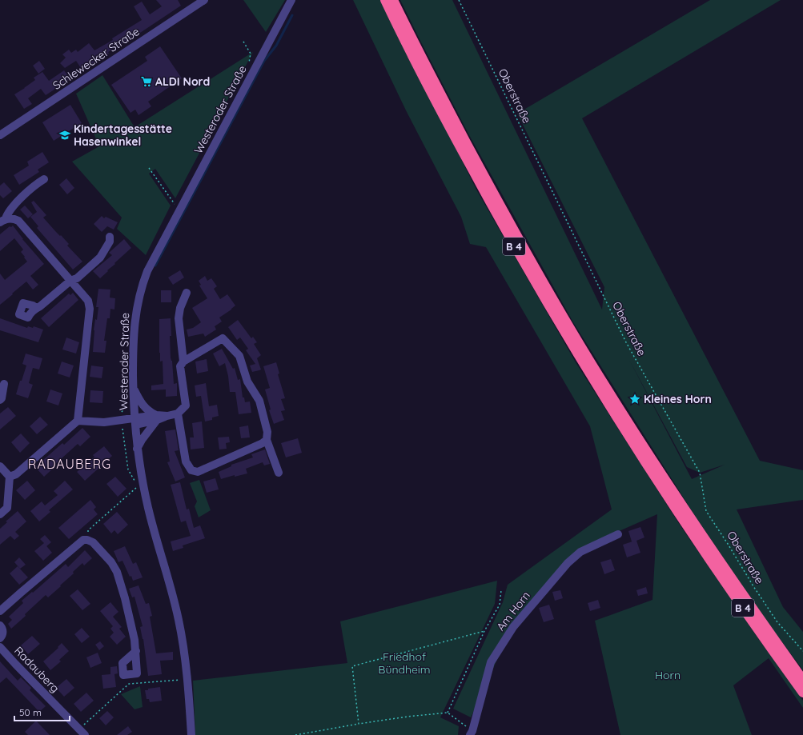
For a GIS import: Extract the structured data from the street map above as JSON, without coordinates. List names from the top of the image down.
{
  "streets": {
    "highway": ["B 4"],
    "street": [
      "Schlewecker Straße",
      "Westeroder Straße",
      "Am Horn",
      "Radauberg"
    ],
    "path": ["Oberstraße"]
  },
  "districts": ["RADAUBERG"],
  "parks": ["Friedhof Bündheim", "Horn"],
  "places": {
    "supermarket": ["ALDI Nord"],
    "school or university": ["Kindertagesstätte Hasenwinkel"],
    "place": ["Kleines Horn"]
  },
  "scale_bar": "50 m"
}
